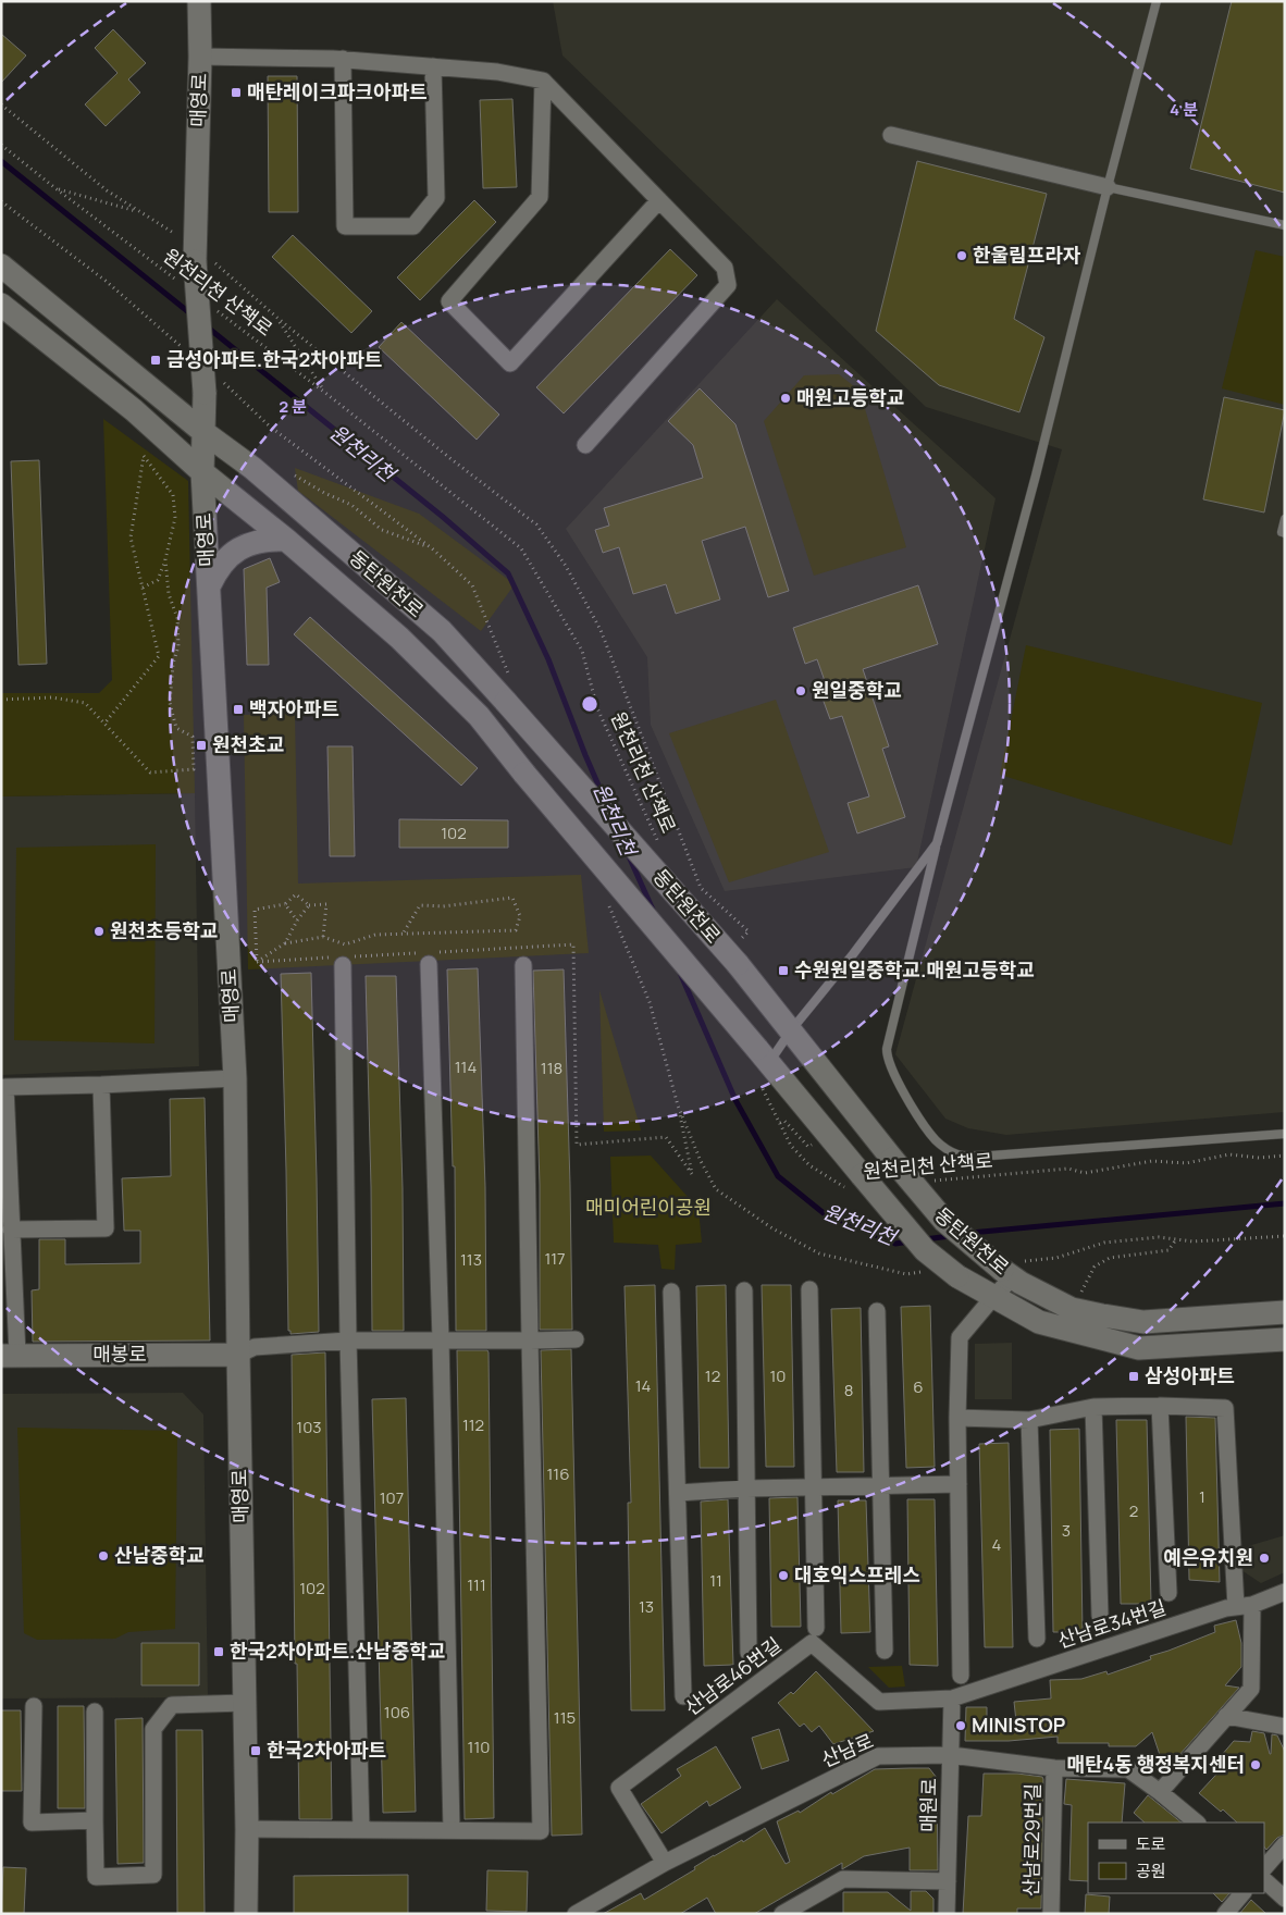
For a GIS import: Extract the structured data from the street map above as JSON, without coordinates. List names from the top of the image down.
{
  "streets": {
    "main road": ["매영로", "동탄원천로", "매봉로"],
    "street": [
      "산남로34번길",
      "산남로46번길",
      "산남로",
      "매원로",
      "산남로29번길"
    ],
    "path": ["원천리천 산책로"]
  },
  "crossings": [
    ["매영로", "동탄원천로"],
    ["매영로", "매봉로"],
    ["원천리천 산책로", "동탄원천로"],
    ["산남로34번길", "산남로46번길"],
    ["산남로34번길", "매원로"],
    ["산남로46번길", "산남로"],
    ["산남로46번길", "매원로"],
    ["산남로", "매원로"],
    ["산남로", "산남로29번길"]
  ],
  "water": ["원천리천"],
  "parks": ["매미어린이공원"],
  "places": {
    "transit": [
      "매탄레이크파크아파트",
      "금성아파트.한국2차아파트",
      "백자아파트",
      "원천초교",
      "수원원일중학교.매원고등학교",
      "삼성아파트",
      "한국2차아파트.산남중학교",
      "한국2차아파트"
    ],
    "other": [
      "한울림프라자",
      "매원고등학교",
      "원일중학교",
      "원천초등학교",
      "산남중학교",
      "예은유치원",
      "대호익스프레스",
      "MINISTOP",
      "매탄4동 행정복지센터"
    ]
  },
  "house_numbers": [
    "102",
    "114",
    "118",
    "117",
    "113",
    "12",
    "10",
    "14",
    "6",
    "8",
    "112",
    "103",
    "116",
    "1",
    "107",
    "2",
    "3",
    "4",
    "11",
    "111",
    "102",
    "13",
    "106",
    "115",
    "110"
  ],
  "legend": ["도로", "공원"],
  "rings": ["4 분", "2 분"]
}
